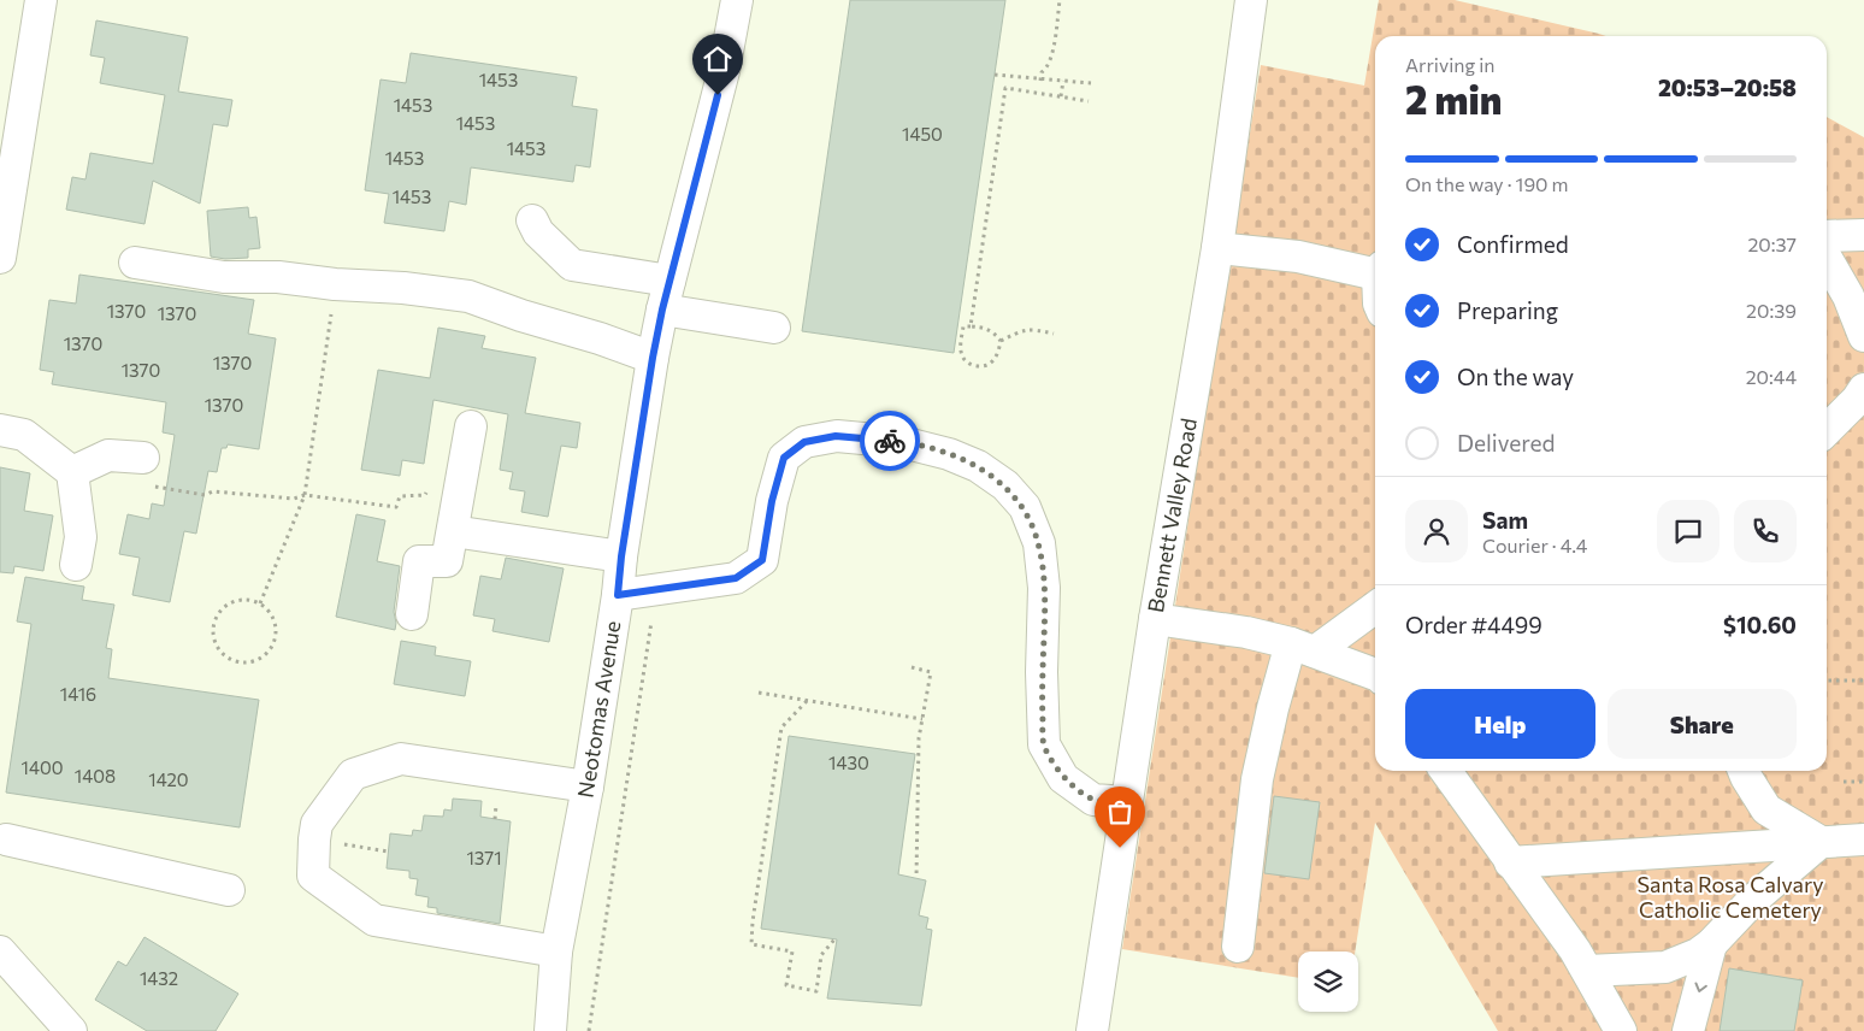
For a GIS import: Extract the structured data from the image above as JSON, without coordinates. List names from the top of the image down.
{
  "streets": {
    "street": ["Bennett Valley Road", "Neotomas Avenue"]
  },
  "parks": ["Santa Rosa Calvary Catholic Cemetery"],
  "house_numbers": [
    "1453",
    "1453",
    "1453",
    "1450",
    "1453",
    "1453",
    "1453",
    "1370",
    "1370",
    "1370",
    "1370",
    "1370",
    "1370",
    "1416",
    "1430",
    "1400",
    "1408",
    "1420",
    "1371",
    "1432"
  ],
  "page": {
    "heading": ["2 min", "Arriving in", "20:53–20:58"],
    "panel": [
      "Sam",
      "Courier · 4.4",
      "Order #4499",
      "$10.60"
    ],
    "bar": "On the way · 190 m",
    "list": [
      ["Confirmed", "20:37"],
      ["Preparing", "20:39"],
      ["On the way", "20:44"],
      "Delivered"
    ],
    "buttons": ["Help", "Share"]
  }
}
